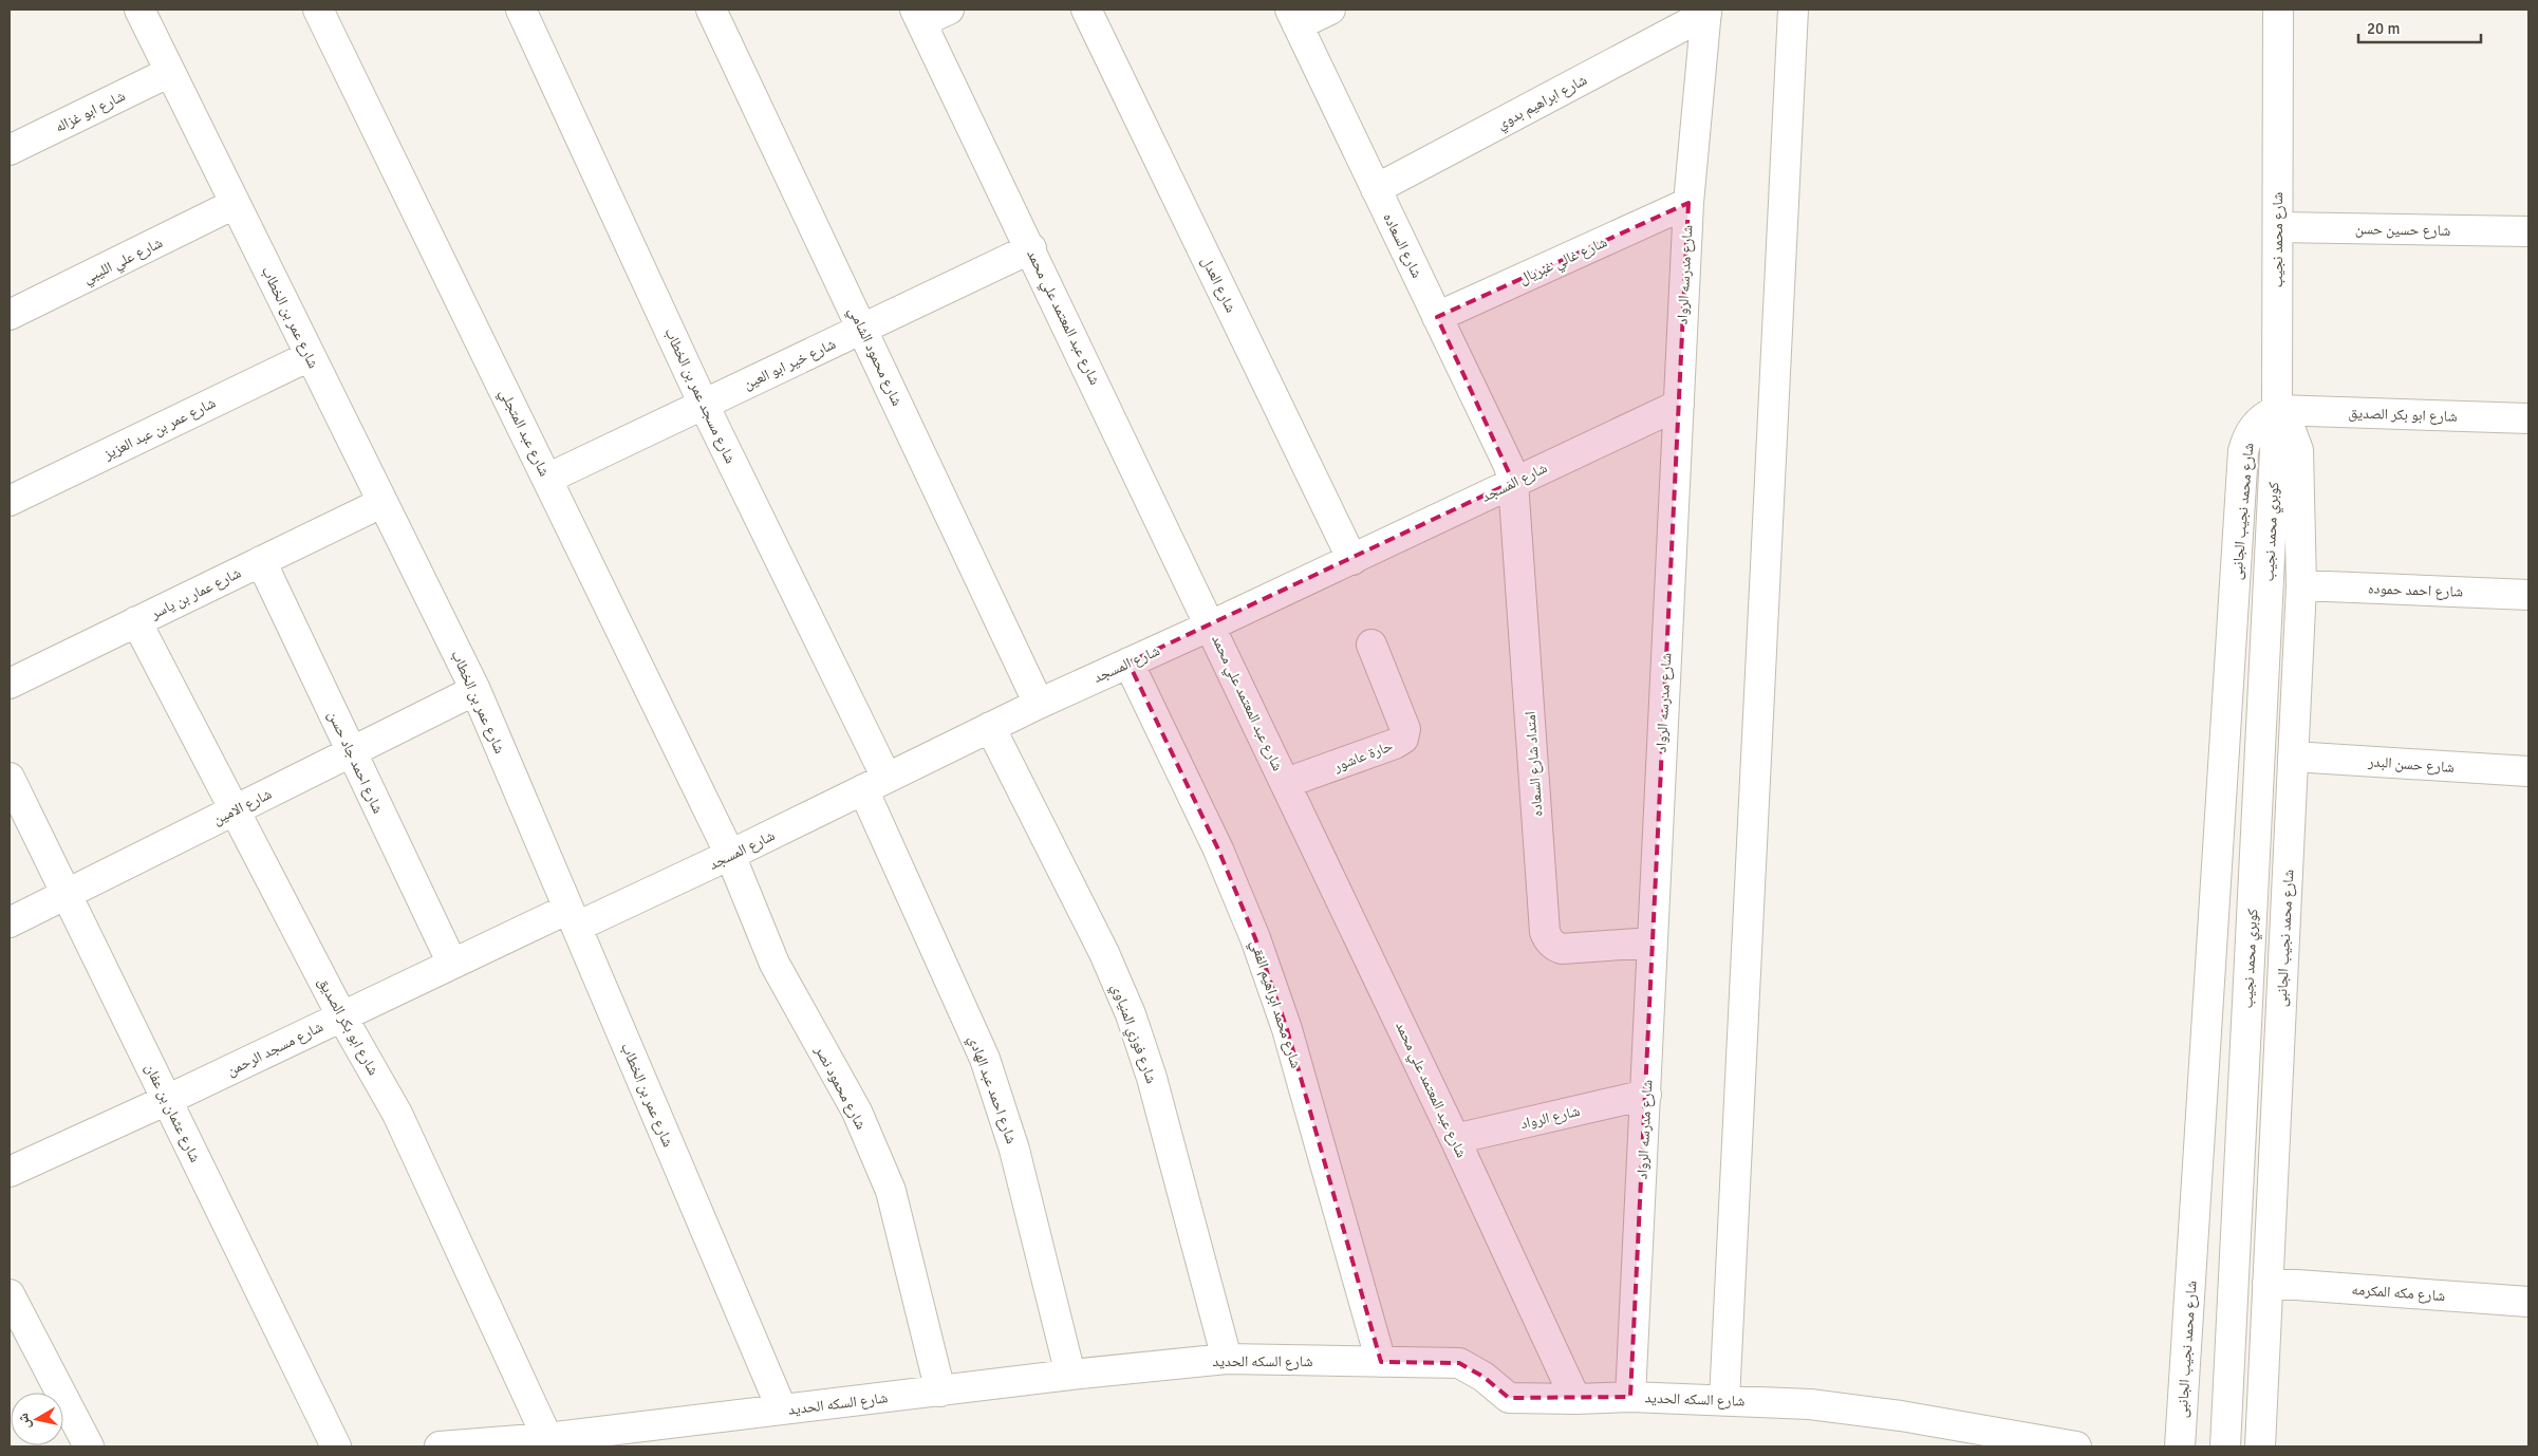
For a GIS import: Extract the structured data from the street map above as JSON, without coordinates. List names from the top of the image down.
{
  "streets": {
    "street": [
      "شارع ابراهيم بدوي",
      "شارع ابو غزاله",
      "شارع حسين حسن",
      "شارع محمد نجيب",
      "شارع السعاده",
      "شارع علي الليبي",
      "شارع غالي غبريال",
      "شارع مدرسه الرواد",
      "شارع العدل",
      "شارع عمر بن الخطاب",
      "شارع عبد المعتمد علي محمد",
      "شارع محمود الشامي",
      "شارع خير ابو العين",
      "شارع مسجد عمر بن الخطاب",
      "شارع ابو بكر الصديق",
      "شارع عمر بن عبد العزيز",
      "شارع عبد المتجلي",
      "شارع المسجد",
      "شارع محمد نجيب الجانبى",
      "كوبري محمد نجيب",
      "شارع احمد حموده",
      "شارع عمار بن ياسر",
      "حارة عاشور",
      "شارع احمد جاد حسن",
      "امتداد شارع السعاده",
      "شارع حسن البدر",
      "شارع الامين",
      "شارع محمد ابراهيم الفقي",
      "شارع فوزي المنياوي",
      "شارع مسجد الرحمن",
      "شارع محمود نصر",
      "شارع احمد عبد الهادي",
      "شارع عثمان بن عفان",
      "شارع الرواد",
      "شارع مكه المكرمه",
      "شارع السكه الحديد"
    ]
  },
  "crossings": [
    ["شارع ابراهيم بدوي", "شارع السعاده"],
    ["شارع ابراهيم بدوي", "شارع مدرسه الرواد"],
    ["شارع ابو غزاله", "شارع عمر بن الخطاب"],
    ["شارع حسين حسن", "شارع محمد نجيب"],
    ["شارع محمد نجيب", "شارع ابو بكر الصديق"],
    ["شارع محمد نجيب", "شارع محمد نجيب الجانبى"],
    ["شارع محمد نجيب", "كوبري محمد نجيب"],
    ["شارع السعاده", "شارع غالي غبريال"],
    ["شارع السعاده", "شارع المسجد"],
    ["شارع السعاده", "امتداد شارع السعاده"],
    ["شارع علي الليبي", "شارع عمر بن الخطاب"],
    ["شارع غالي غبريال", "شارع مدرسه الرواد"],
    ["شارع مدرسه الرواد", "شارع المسجد"],
    ["شارع مدرسه الرواد", "امتداد شارع السعاده"],
    ["شارع مدرسه الرواد", "شارع الرواد"],
    ["شارع مدرسه الرواد", "شارع السكه الحديد"],
    ["شارع العدل", "شارع المسجد"],
    ["شارع عمر بن الخطاب", "شارع عمر بن عبد العزيز"],
    ["شارع عمر بن الخطاب", "شارع المسجد"],
    ["شارع عمر بن الخطاب", "شارع عمار بن ياسر"],
    ["شارع عمر بن الخطاب", "شارع الامين"],
    ["شارع عمر بن الخطاب", "شارع مسجد الرحمن"],
    ["شارع عمر بن الخطاب", "شارع السكه الحديد"],
    ["شارع عبد المعتمد علي محمد", "شارع خير ابو العين"],
    ["شارع عبد المعتمد علي محمد", "شارع المسجد"],
    ["شارع عبد المعتمد علي محمد", "حارة عاشور"],
    ["شارع عبد المعتمد علي محمد", "شارع الرواد"],
    ["شارع عبد المعتمد علي محمد", "شارع السكه الحديد"],
    ["شارع محمود الشامي", "شارع خير ابو العين"],
    ["شارع محمود الشامي", "شارع المسجد"],
    ["شارع خير ابو العين", "شارع مسجد عمر بن الخطاب"],
    ["شارع خير ابو العين", "شارع عبد المتجلي"],
    ["شارع مسجد عمر بن الخطاب", "شارع المسجد"],
    ["شارع مسجد عمر بن الخطاب", "شارع احمد عبد الهادي"],
    ["شارع ابو بكر الصديق", "شارع محمد نجيب الجانبى"],
    ["شارع ابو بكر الصديق", "شارع عمار بن ياسر"],
    ["شارع ابو بكر الصديق", "شارع الامين"],
    ["شارع ابو بكر الصديق", "شارع مسجد الرحمن"],
    ["شارع ابو بكر الصديق", "شارع السكه الحديد"],
    ["شارع عبد المتجلي", "شارع المسجد"],
    ["شارع عبد المتجلي", "شارع محمود نصر"],
    ["شارع المسجد", "امتداد شارع السعاده"],
    ["شارع المسجد", "شارع محمد ابراهيم الفقي"],
    ["شارع المسجد", "شارع فوزي المنياوي"],
    ["شارع المسجد", "شارع مسجد الرحمن"],
    ["شارع المسجد", "شارع محمود نصر"],
    ["شارع المسجد", "شارع احمد عبد الهادي"],
    ["شارع محمد نجيب الجانبى", "شارع احمد حموده"],
    ["شارع محمد نجيب الجانبى", "شارع حسن البدر"],
    ["شارع محمد نجيب الجانبى", "شارع مكه المكرمه"],
    ["شارع عمار بن ياسر", "شارع احمد جاد حسن"],
    ["شارع احمد جاد حسن", "شارع الامين"],
    ["شارع احمد جاد حسن", "شارع مسجد الرحمن"],
    ["شارع الامين", "شارع عثمان بن عفان"],
    ["شارع محمد ابراهيم الفقي", "شارع السكه الحديد"],
    ["شارع فوزي المنياوي", "شارع السكه الحديد"],
    ["شارع مسجد الرحمن", "شارع عثمان بن عفان"],
    ["شارع محمود نصر", "شارع السكه الحديد"],
    ["شارع احمد عبد الهادي", "شارع السكه الحديد"]
  ],
  "scale_bar": "20 m",
  "north": "left"
}
